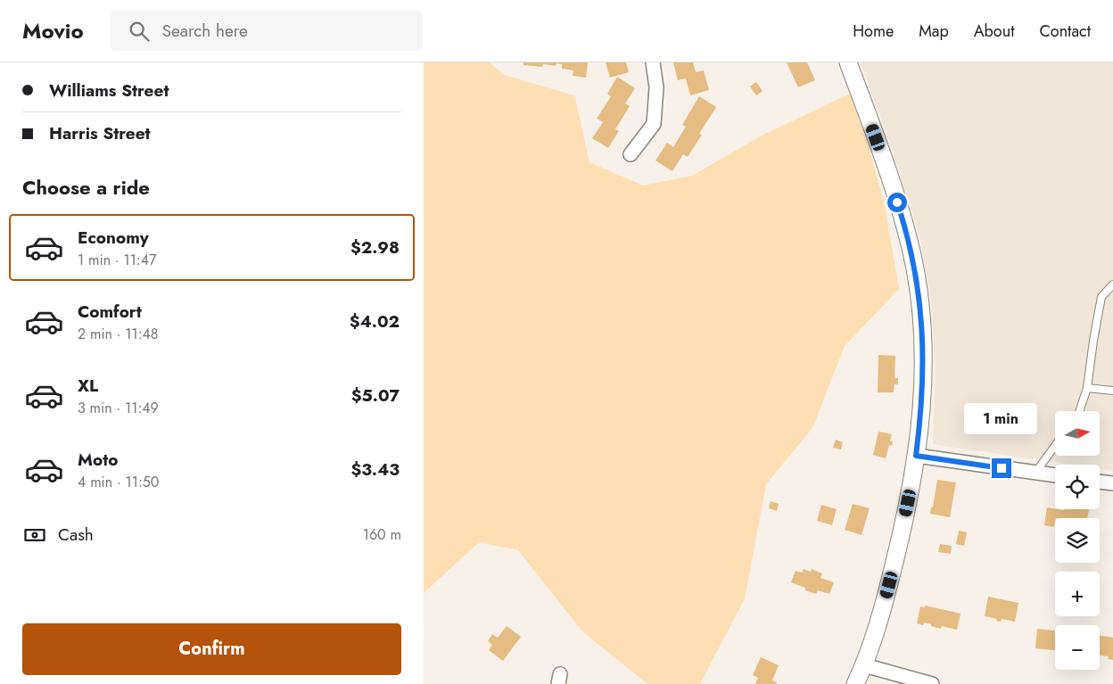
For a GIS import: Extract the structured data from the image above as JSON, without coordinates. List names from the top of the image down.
{
  "north": "right",
  "page": {
    "header": "Movio",
    "search": "Search here",
    "nav": [
      "Home",
      "Map",
      "About",
      "Contact"
    ],
    "banner": ["Williams Street", "Harris Street"],
    "heading": "Choose a ride",
    "list": [
      {
        "name": "Economy",
        "note": "1 min · 11:47",
        "value": "$2.98"
      },
      {
        "name": "Comfort",
        "note": "2 min · 11:48",
        "value": "$4.02"
      },
      {
        "name": "XL",
        "note": "3 min · 11:49",
        "value": "$5.07"
      },
      {
        "name": "Moto",
        "note": "4 min · 11:50",
        "value": "$3.43"
      }
    ],
    "bubble": "1 min",
    "map_buttons": ["+", "−"],
    "pay": ["Cash", "160 m"],
    "buttons": "Confirm"
  }
}
